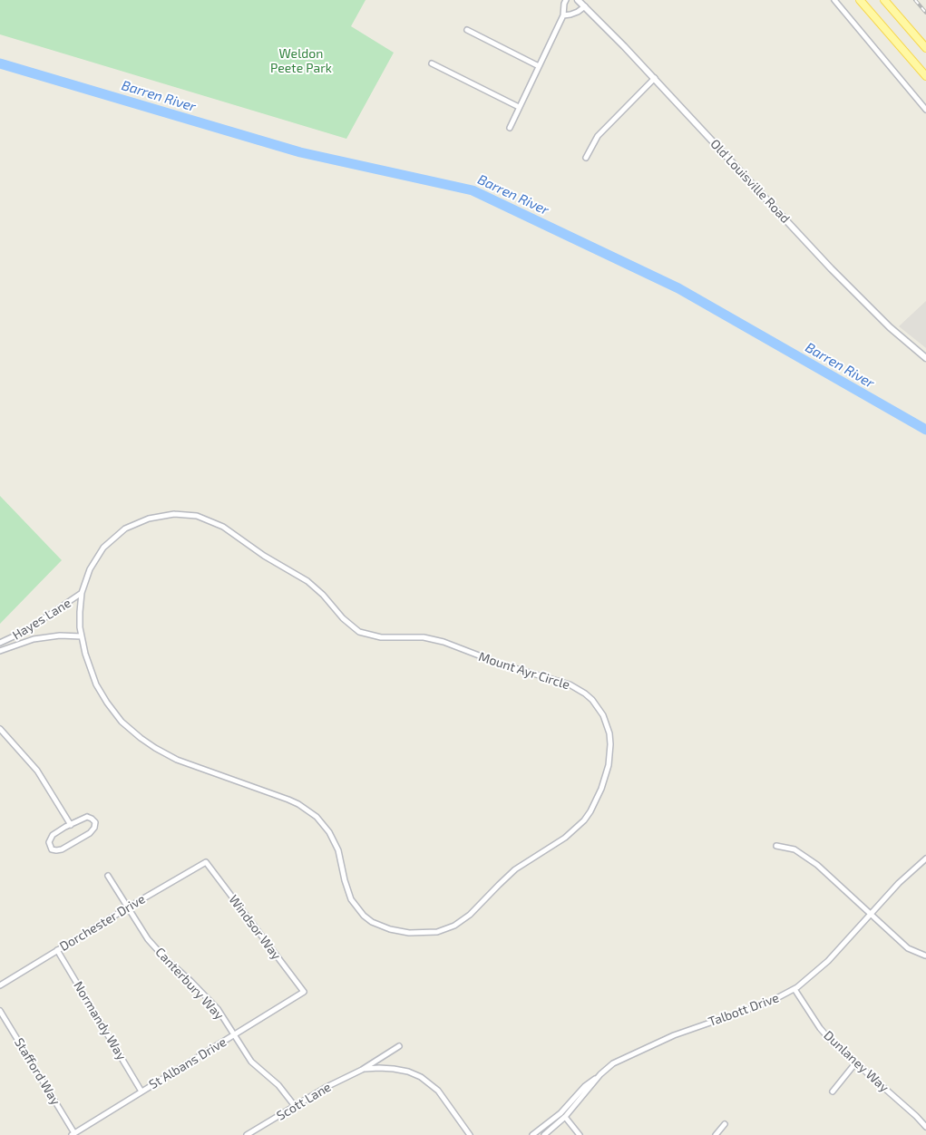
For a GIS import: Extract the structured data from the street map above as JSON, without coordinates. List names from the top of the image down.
{
  "streets": {
    "street": [
      "Old Louisville Road",
      "Hayes Lane",
      "Mount Ayr Circle",
      "Dorchester Drive",
      "Windsor Way",
      "Canterbury Way",
      "Talbott Drive",
      "Normandy Way",
      "Dunlaney Way",
      "St Albans Drive",
      "Stafford Way",
      "Scott Lane"
    ]
  },
  "crossings": [
    ["Hayes Lane", "Mount Ayr Circle"],
    ["Dorchester Drive", "Windsor Way"],
    ["Dorchester Drive", "Canterbury Way"],
    ["Dorchester Drive", "Normandy Way"],
    ["Windsor Way", "St Albans Drive"],
    ["Canterbury Way", "St Albans Drive"],
    ["Canterbury Way", "Scott Lane"],
    ["Talbott Drive", "Dunlaney Way"],
    ["Normandy Way", "St Albans Drive"],
    ["St Albans Drive", "Stafford Way"]
  ],
  "water": ["Barren River"],
  "parks": ["Weldon Peete Park"]
}
